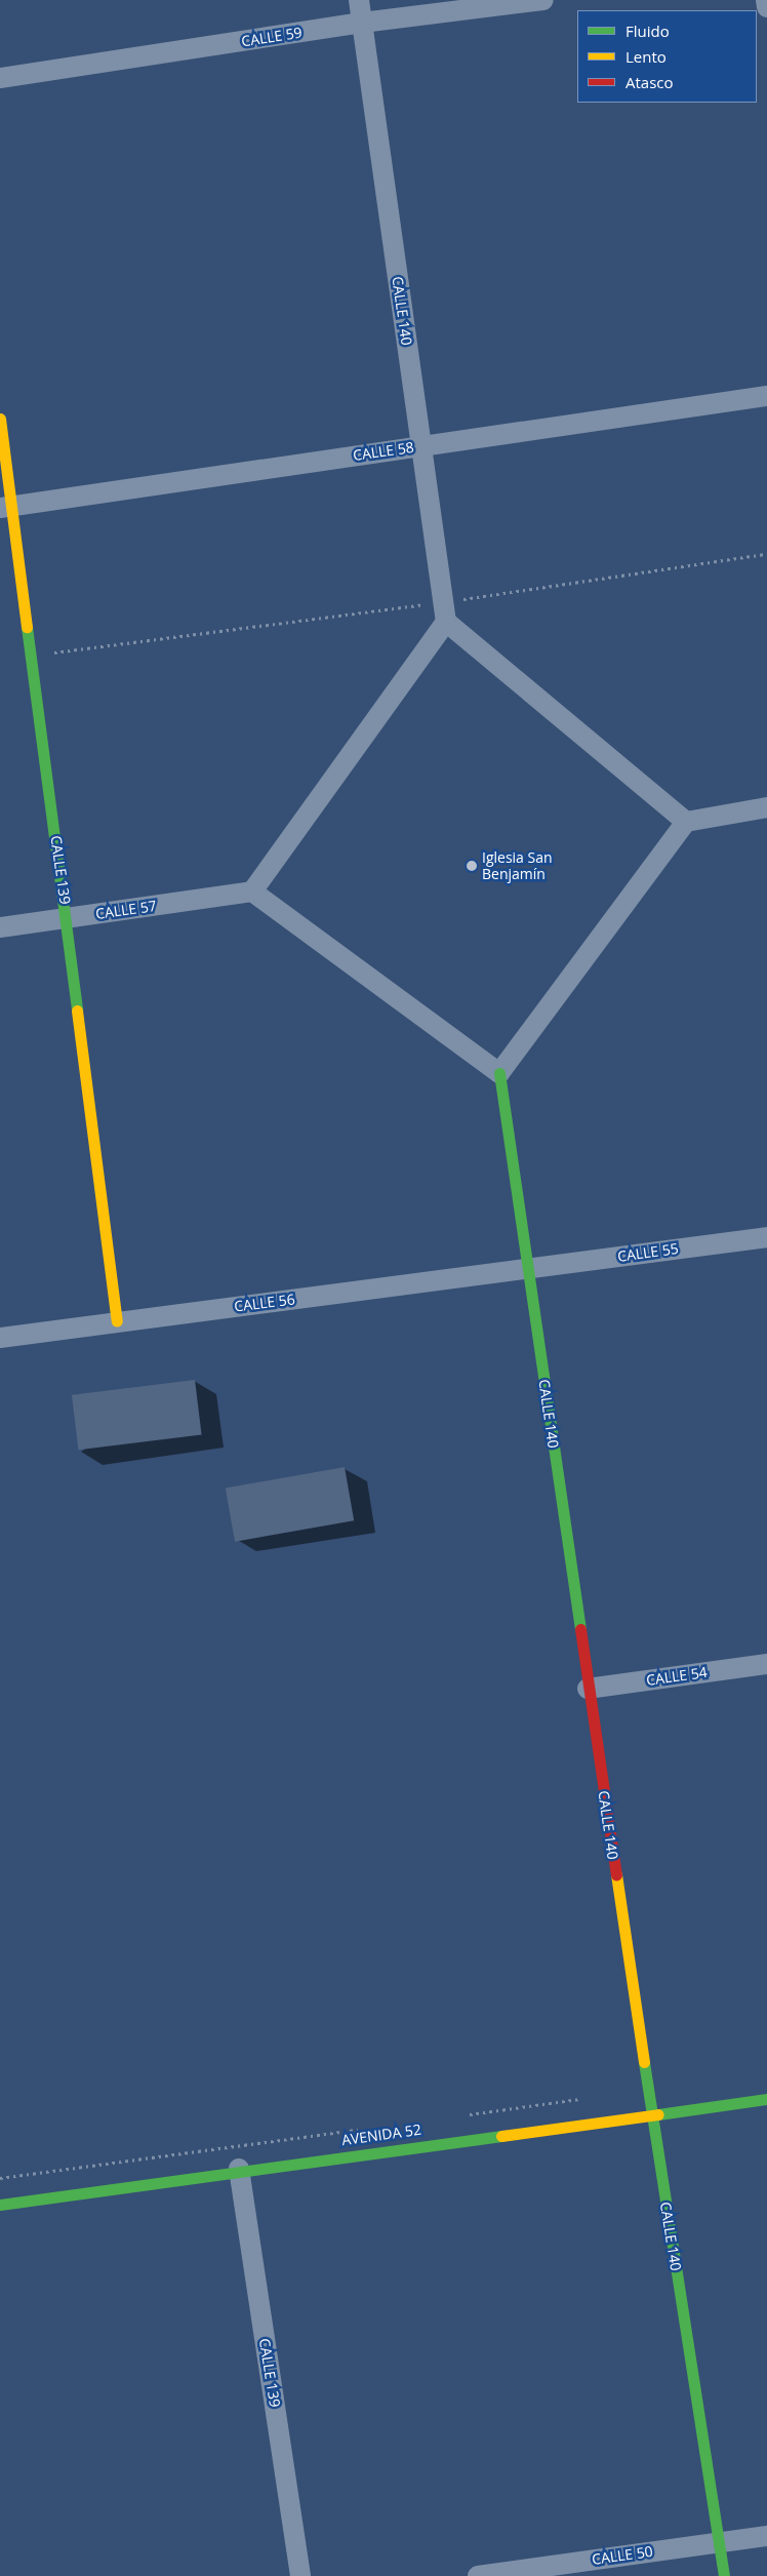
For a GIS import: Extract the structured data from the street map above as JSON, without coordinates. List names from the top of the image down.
{
  "streets": {
    "street": [
      "CALLE 59",
      "CALLE 140",
      "CALLE 58",
      "CALLE 139",
      "CALLE 57",
      "CALLE 55",
      "CALLE 56",
      "CALLE 54",
      "AVENIDA 52",
      "CALLE 50"
    ]
  },
  "crossings": [
    ["CALLE 59", "CALLE 140"],
    ["CALLE 140", "CALLE 58"],
    ["CALLE 140", "CALLE 55"],
    ["CALLE 140", "CALLE 56"],
    ["CALLE 140", "CALLE 54"],
    ["CALLE 140", "AVENIDA 52"],
    ["CALLE 140", "CALLE 50"],
    ["CALLE 58", "CALLE 139"],
    ["CALLE 139", "CALLE 57"],
    ["CALLE 139", "CALLE 56"],
    ["CALLE 139", "AVENIDA 52"],
    ["CALLE 55", "CALLE 56"]
  ],
  "places": ["Iglesia San Benjamín"],
  "legend": ["Fluido", "Lento", "Atasco"]
}
